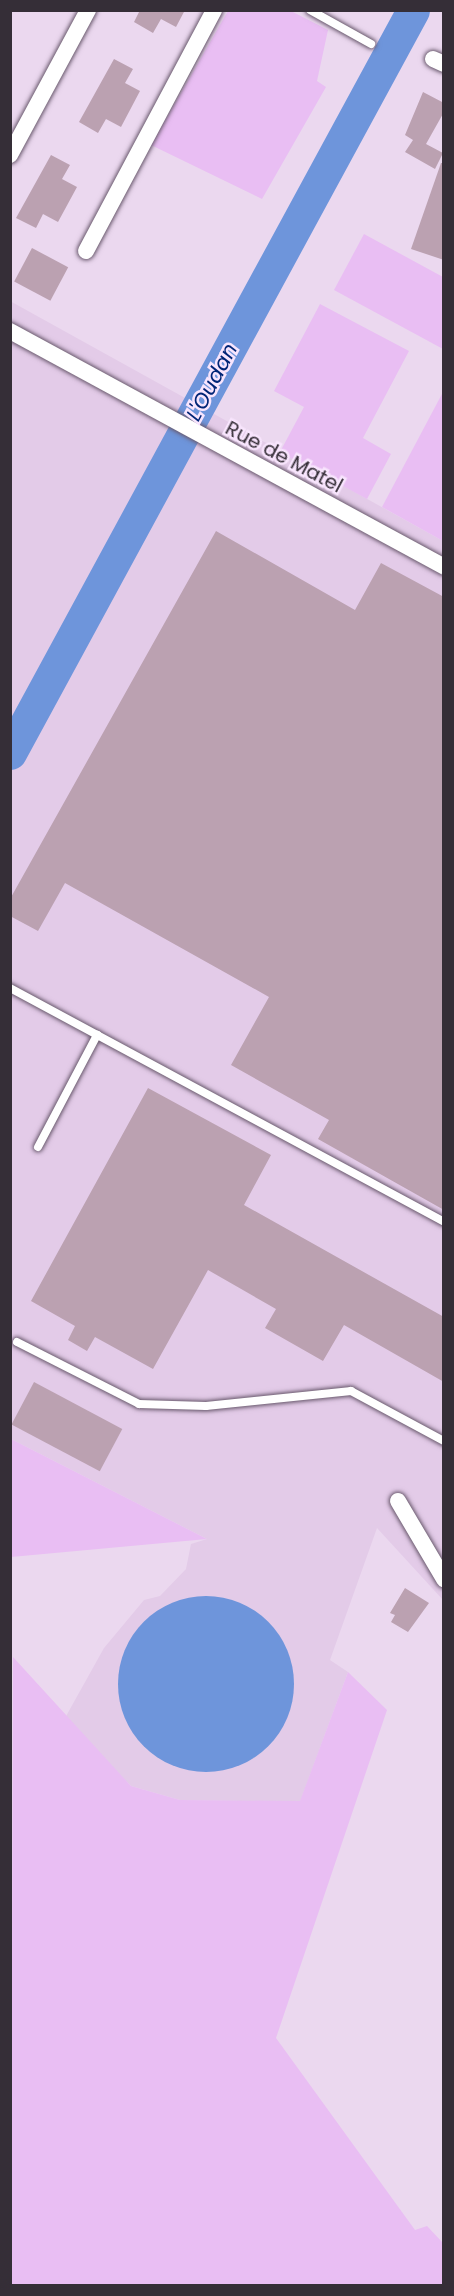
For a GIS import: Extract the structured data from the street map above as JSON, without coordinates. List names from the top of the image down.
{
  "streets": {
    "street": ["Rue de Matel"]
  },
  "water": ["L'Oudan"]
}
